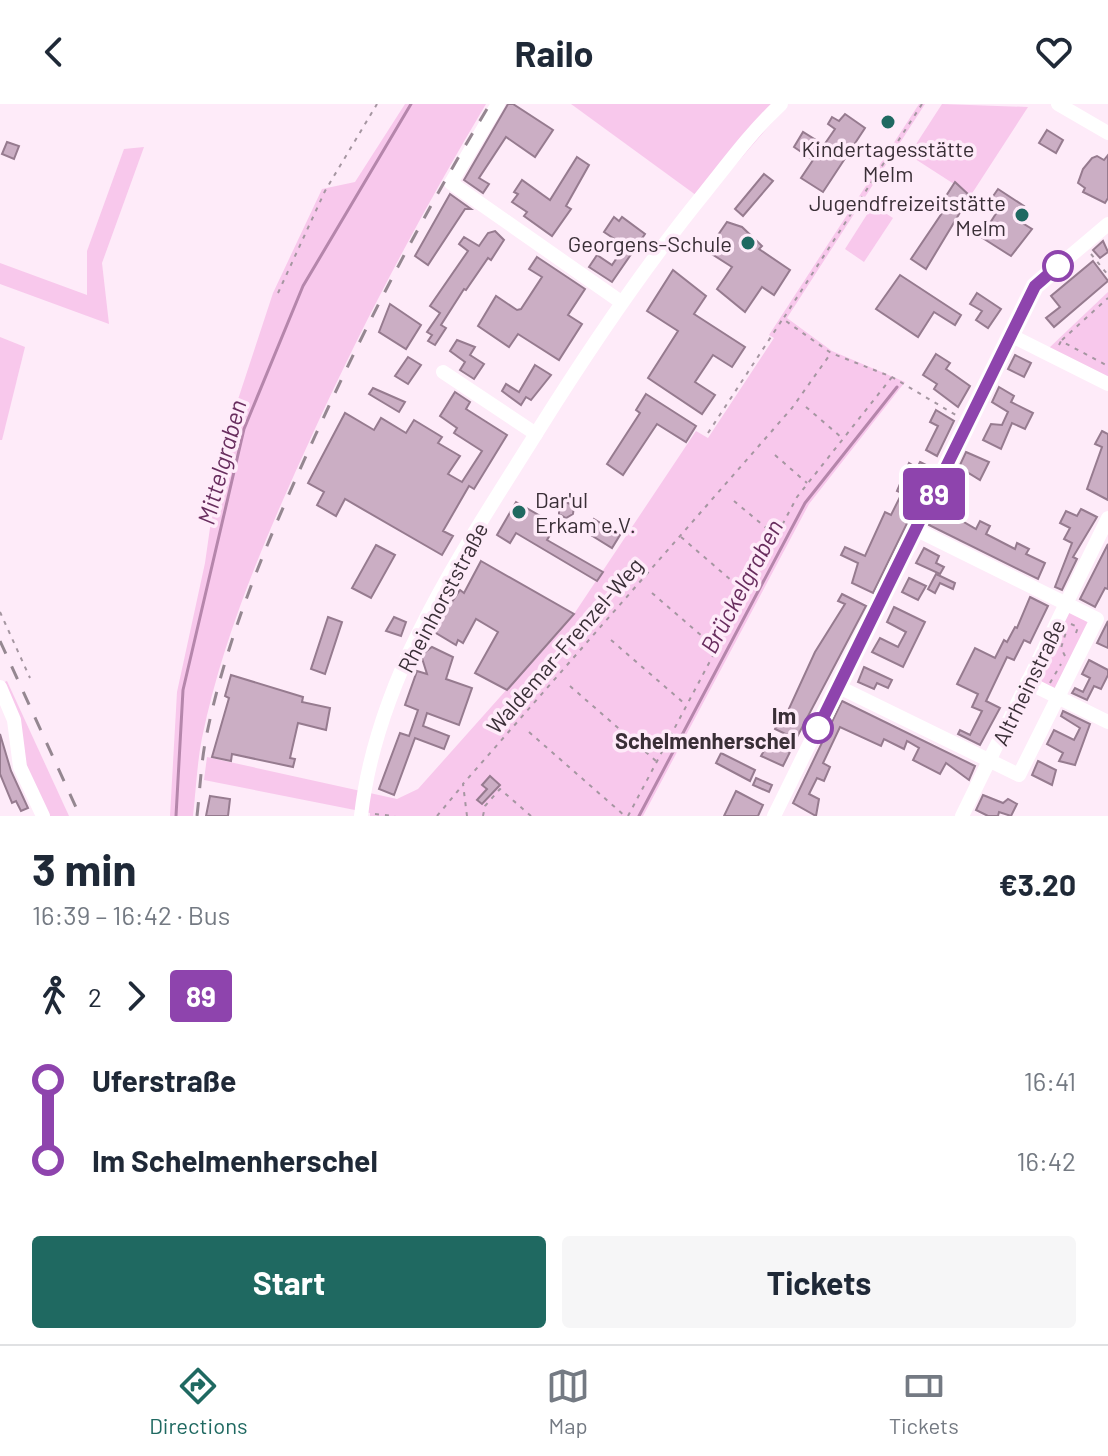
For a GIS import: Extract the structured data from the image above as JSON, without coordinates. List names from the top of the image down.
{
  "streets": {
    "street": ["Rheinhorststraße", "Altrheinstraße"],
    "path": ["Waldemar-Frenzel-Weg"]
  },
  "water": ["Mittelgraben", "Brückelgraben"],
  "places": [
    "Kindertagesstätte Melm",
    "Jugendfreizeitstätte Melm",
    "Georgens-Schule",
    "Dar'ul Erkam e.V.",
    "Im Schelmenherschel"
  ],
  "lines": ["bus line 89"],
  "page": {
    "header": "Railo",
    "on_map": "89",
    "heading": ["3 min", "16:39 – 16:42 · Bus", "€3.20"],
    "legs": ["2", "89"],
    "list": [
      {
        "name": "Uferstraße",
        "value": "16:41"
      },
      {
        "name": "Im Schelmenherschel",
        "value": "16:42"
      }
    ],
    "buttons": ["Start", "Tickets"],
    "tabs": ["Directions", "Map", "Tickets"]
  }
}
